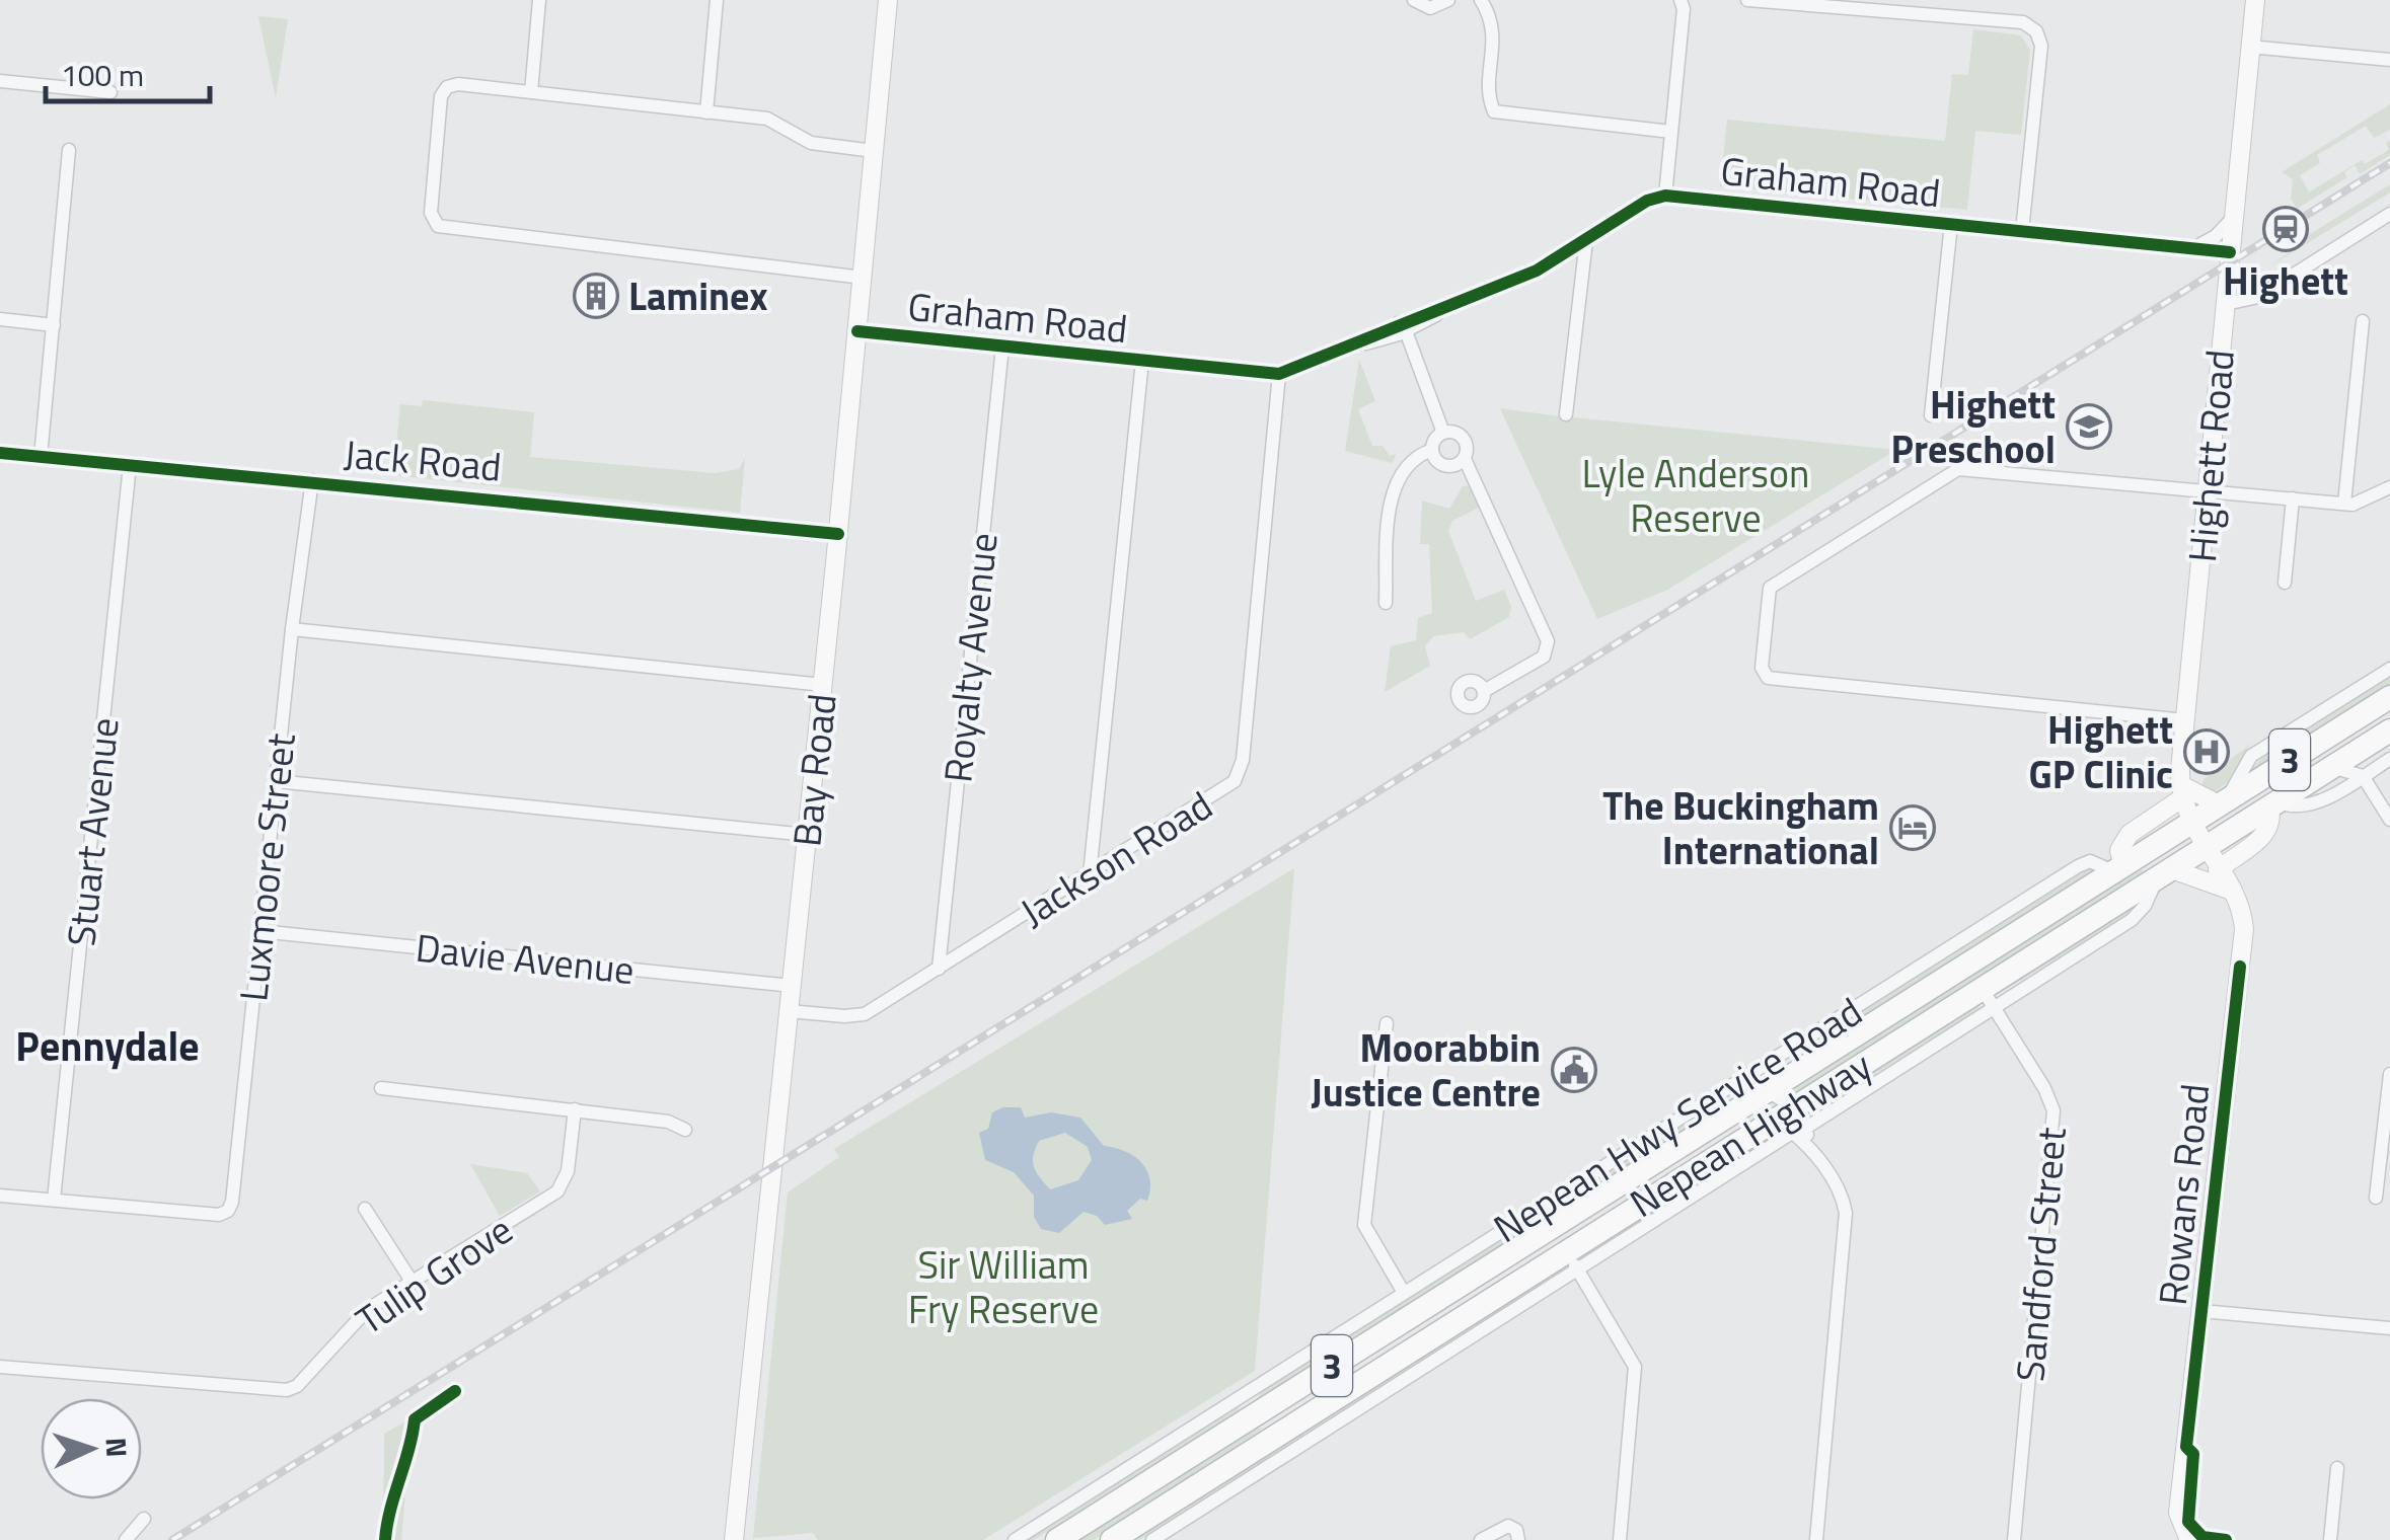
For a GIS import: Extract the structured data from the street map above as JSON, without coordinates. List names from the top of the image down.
{
  "streets": {
    "highway": ["3", "Nepean Highway"],
    "street": [
      "Graham Road",
      "Highett Road",
      "Jack Road",
      "Royalty Avenue",
      "Bay Road",
      "Stuart Avenue",
      "Jackson Road",
      "Luxmoore Street",
      "Davie Avenue",
      "Nepean Hwy Service Road",
      "Rowans Road",
      "Sandford Street",
      "Tulip Grove"
    ]
  },
  "crossings": [
    ["Graham Road", "Highett Road"],
    ["Graham Road", "Royalty Avenue"],
    ["Graham Road", "Bay Road"],
    ["Graham Road", "Jackson Road"],
    ["Highett Road", "Nepean Highway"],
    ["Highett Road", "Rowans Road"],
    ["Jack Road", "Bay Road"],
    ["Jack Road", "Stuart Avenue"],
    ["Jack Road", "Luxmoore Street"],
    ["Royalty Avenue", "Jackson Road"],
    ["Bay Road", "Jackson Road"],
    ["Bay Road", "Davie Avenue"],
    ["Stuart Avenue", "Luxmoore Street"],
    ["Luxmoore Street", "Davie Avenue"],
    ["Nepean Hwy Service Road", "Nepean Highway"],
    ["Nepean Highway", "Rowans Road"],
    ["Nepean Highway", "Sandford Street"]
  ],
  "districts": ["Pennydale"],
  "parks": ["Lyle Anderson Reserve", "Sir William Fry Reserve"],
  "places": {
    "station": ["Highett"],
    "building": ["Laminex"],
    "school or university": ["Highett Preschool"],
    "hospital": ["Highett GP Clinic"],
    "hotel": ["The Buckingham International"],
    "public building": ["Moorabbin Justice Centre"]
  },
  "scale_bar": "100 m",
  "north": "right"
}
